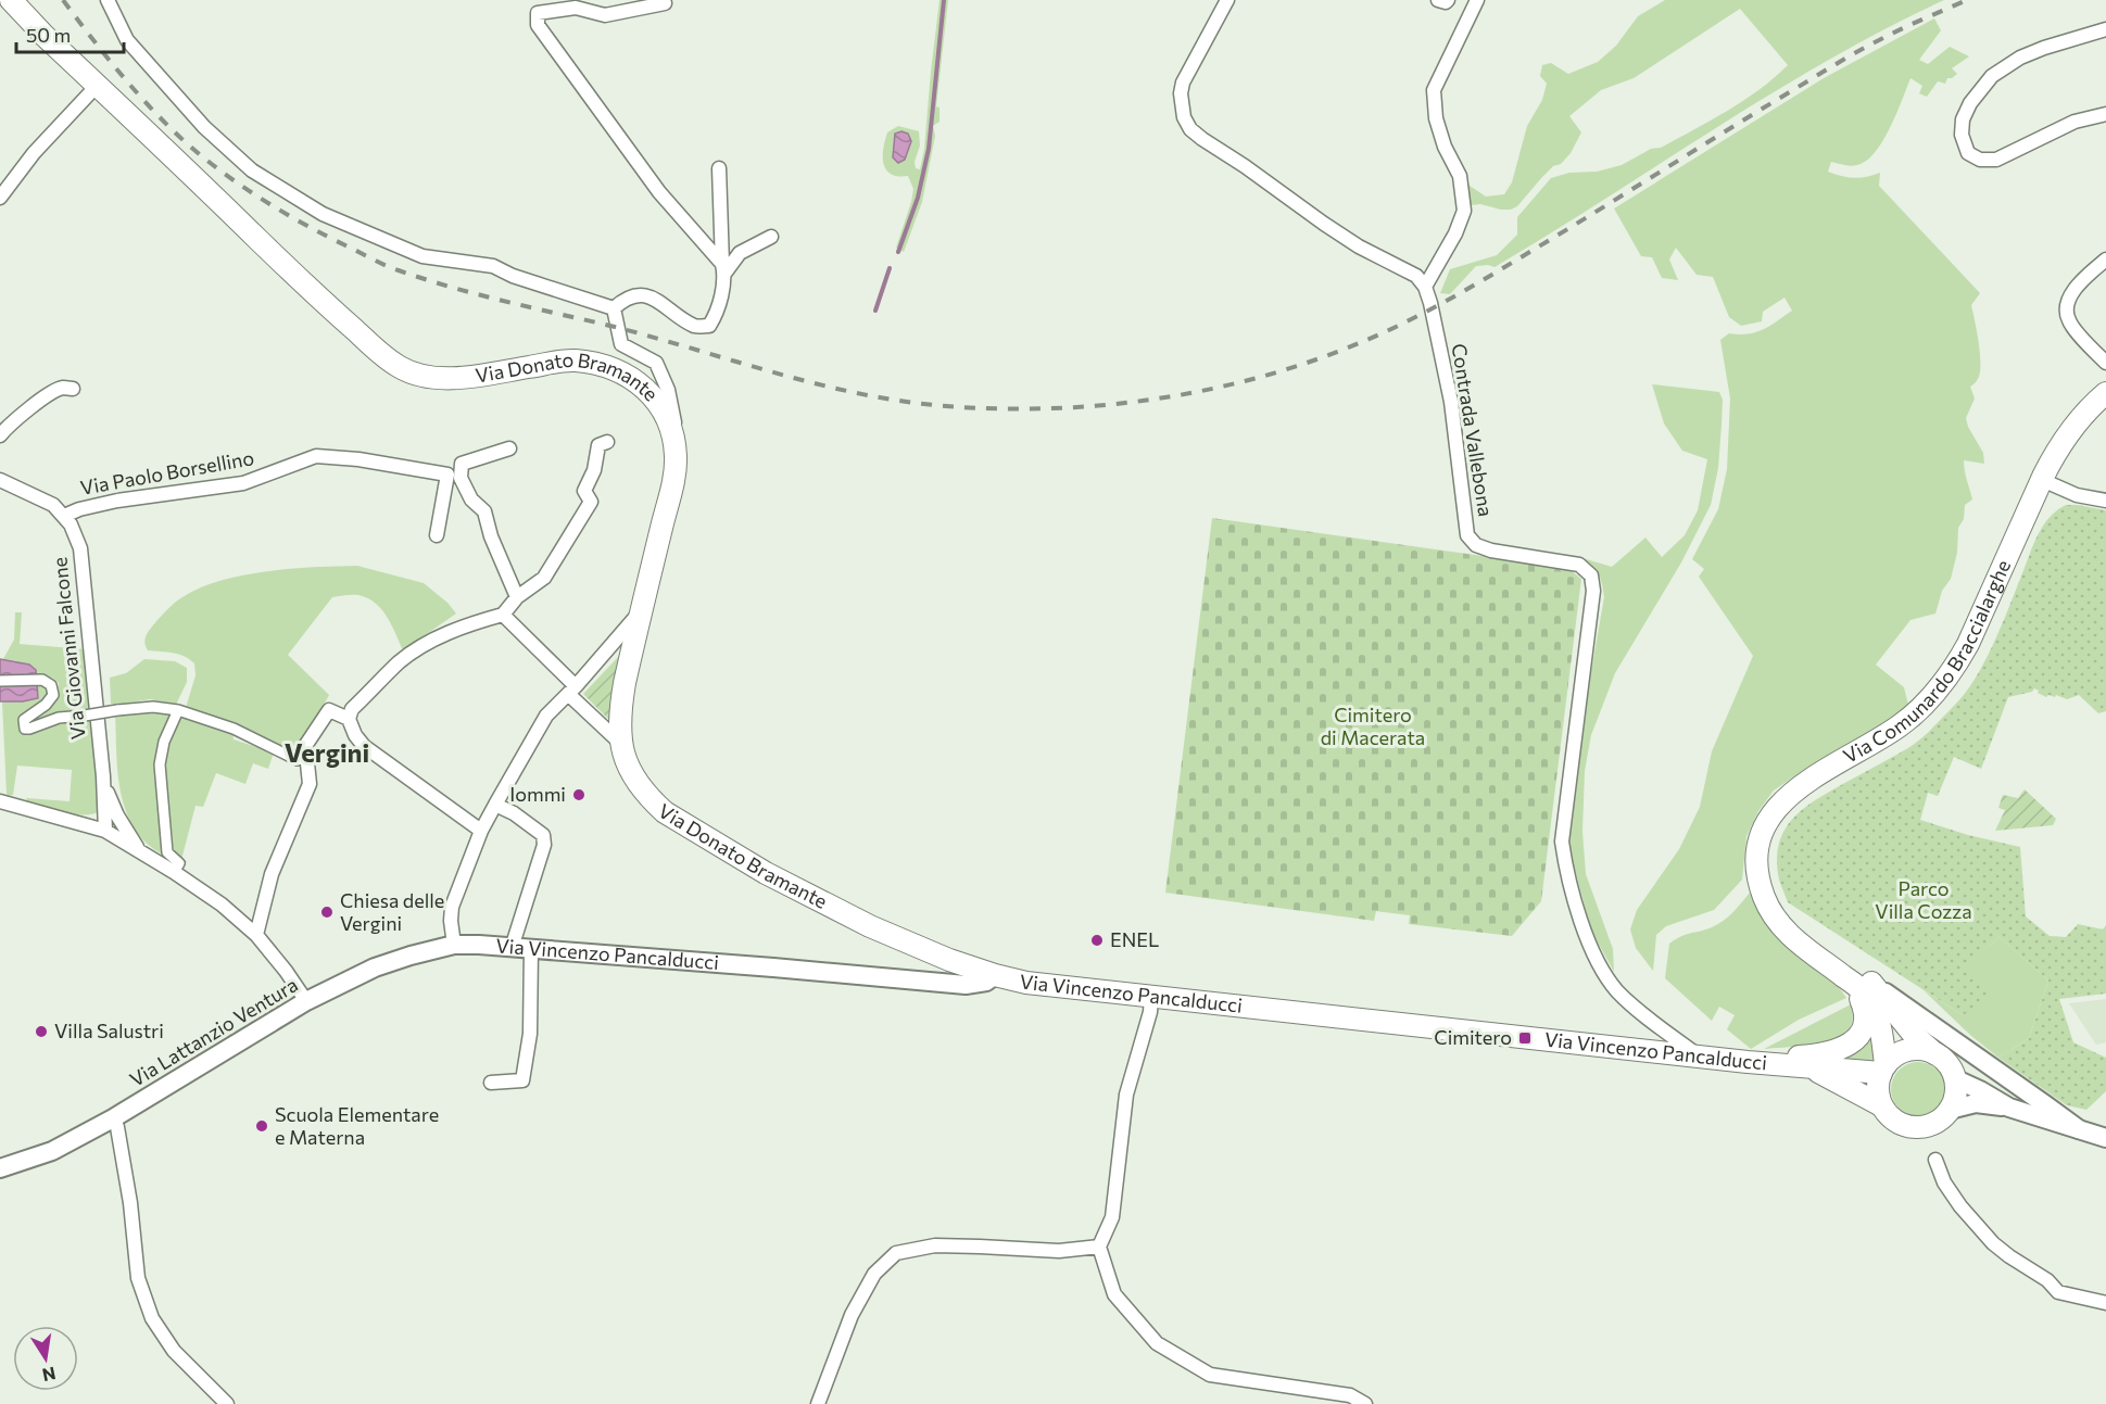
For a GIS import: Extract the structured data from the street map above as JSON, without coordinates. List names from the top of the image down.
{
  "streets": {
    "main road": [
      "Via Donato Bramante",
      "Via Comunardo Braccialarghe",
      "Via Vincenzo Pancalducci",
      "Via Lattanzio Ventura"
    ],
    "street": ["Contrada Vallebona", "Via Paolo Borsellino", "Via Giovanni Falcone"]
  },
  "crossings": [
    ["Via Donato Bramante", "Via Vincenzo Pancalducci"],
    ["Contrada Vallebona", "Via Vincenzo Pancalducci"],
    ["Via Paolo Borsellino", "Via Giovanni Falcone"],
    ["Via Comunardo Braccialarghe", "Via Vincenzo Pancalducci"],
    ["Via Vincenzo Pancalducci", "Via Lattanzio Ventura"]
  ],
  "districts": ["Vergini"],
  "parks": ["Cimitero di Macerata", "Parco Villa Cozza"],
  "places": {
    "other": [
      "Iommi",
      "Chiesa delle Vergini",
      "ENEL",
      "Villa Salustri",
      "Scuola Elementare e Materna"
    ],
    "transit": ["Cimitero"]
  },
  "scale_bar": "50 m",
  "north": "bottom"
}
